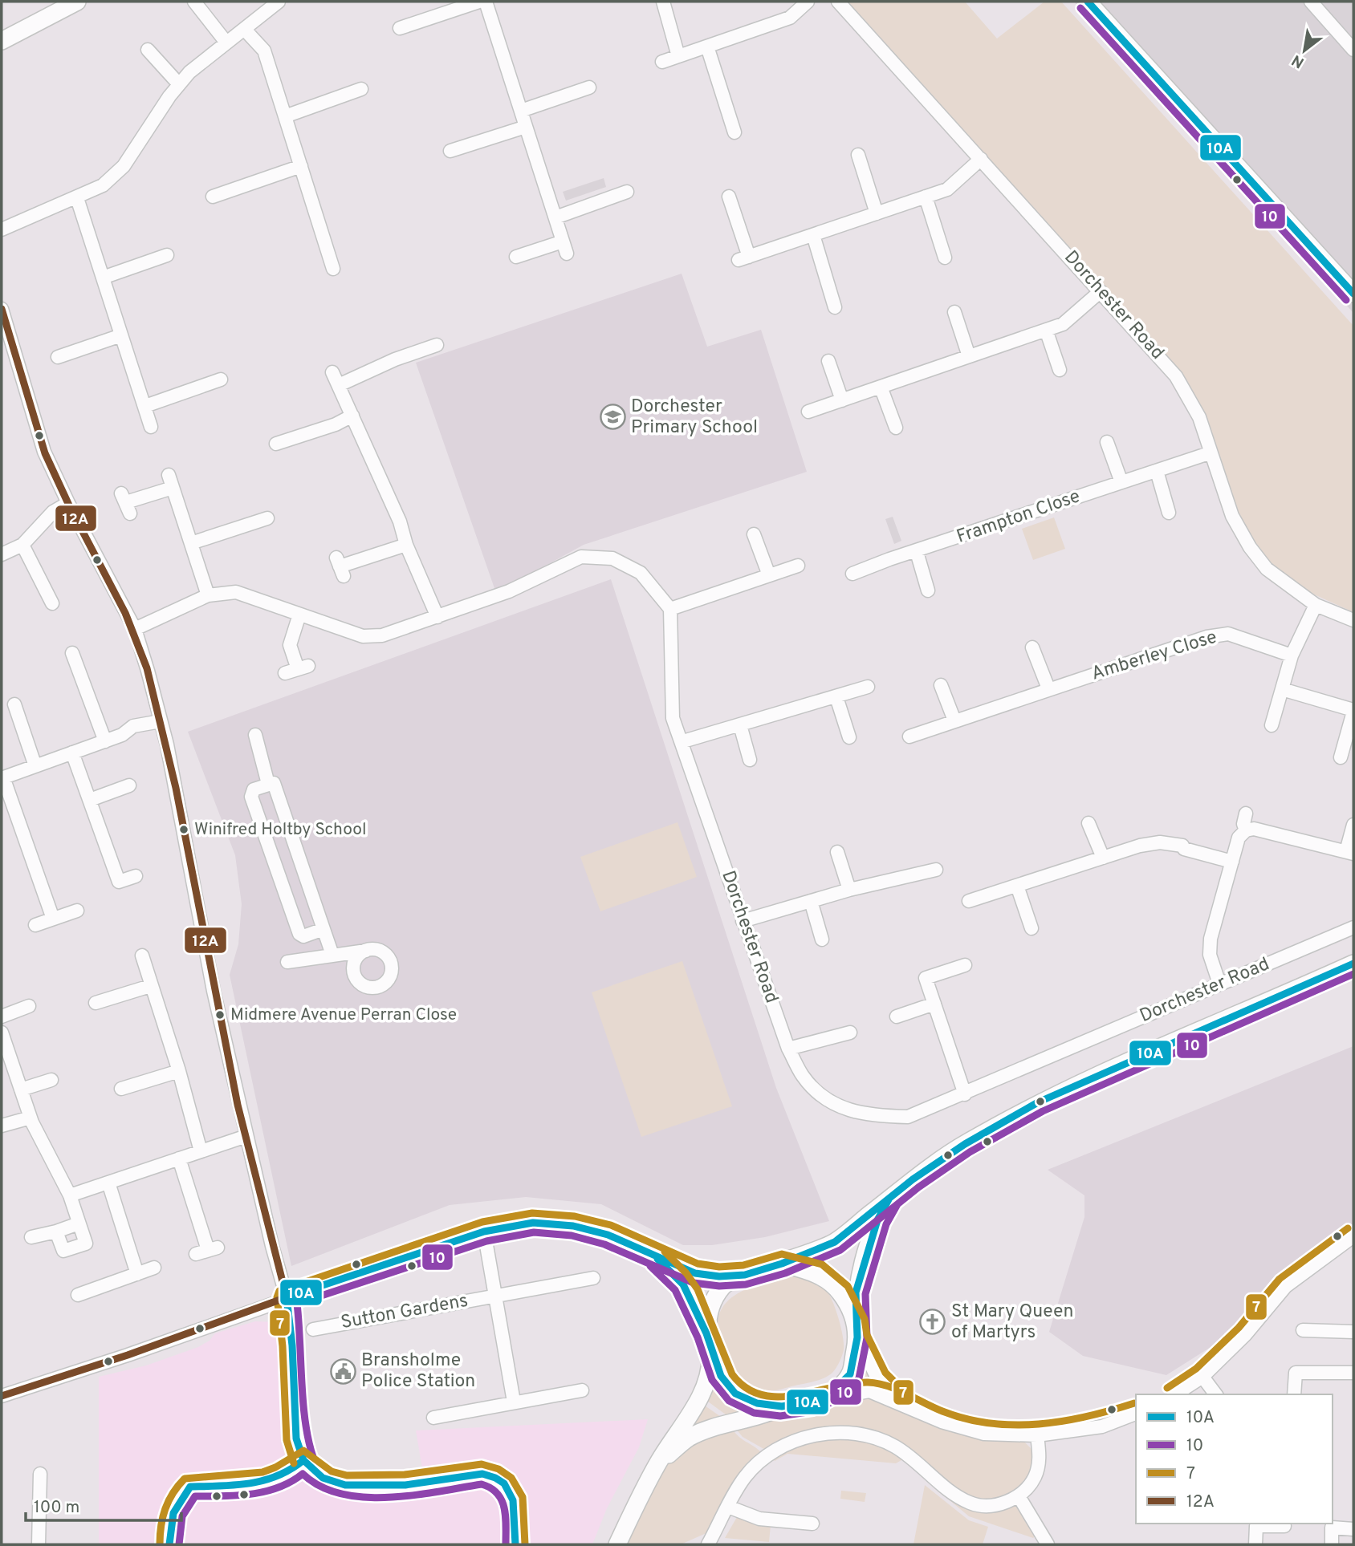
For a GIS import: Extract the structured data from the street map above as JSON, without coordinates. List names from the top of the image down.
{
  "streets": {
    "street": [
      "Dorchester Road",
      "Frampton Close",
      "Amberley Close",
      "Sutton Gardens"
    ]
  },
  "crossings": [
    ["Dorchester Road", "Frampton Close"]
  ],
  "places": {
    "school or university": ["Dorchester Primary School"],
    "other": ["Winifred Holtby School", "Midmere Avenue Perran Close"],
    "church": ["St Mary Queen of Martyrs"],
    "public building": ["Bransholme Police Station"]
  },
  "lines": [
    "transit line 10A",
    "transit line 10",
    "transit line 12A",
    "transit line 7"
  ],
  "legend": [
    "10A",
    "10",
    "7",
    "12A"
  ],
  "scale_bar": "100 m",
  "north": "bottom left"
}
